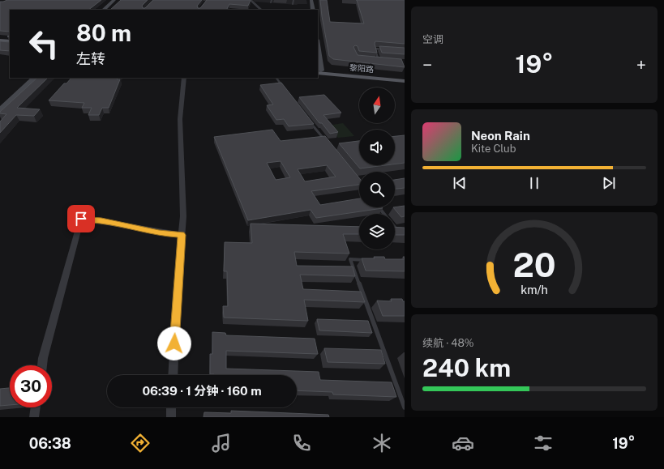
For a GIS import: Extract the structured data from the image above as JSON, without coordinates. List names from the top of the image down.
{
  "streets": {
    "main road": ["黎阳路"]
  },
  "north": "top",
  "page": {
    "tile": [
      "空调",
      ["续航 · 48%", "240 km"]
    ],
    "turn": ["80 m", "左转"],
    "heat": ["−", "19°", "+"],
    "song": ["Neon Rain", "Kite Club"],
    "limit": "30",
    "trip": "06:39 · 1 分钟 · 160 m",
    "tabs": ["06:38", "19°"],
    "gauge": ["20", "km/h"]
  }
}
